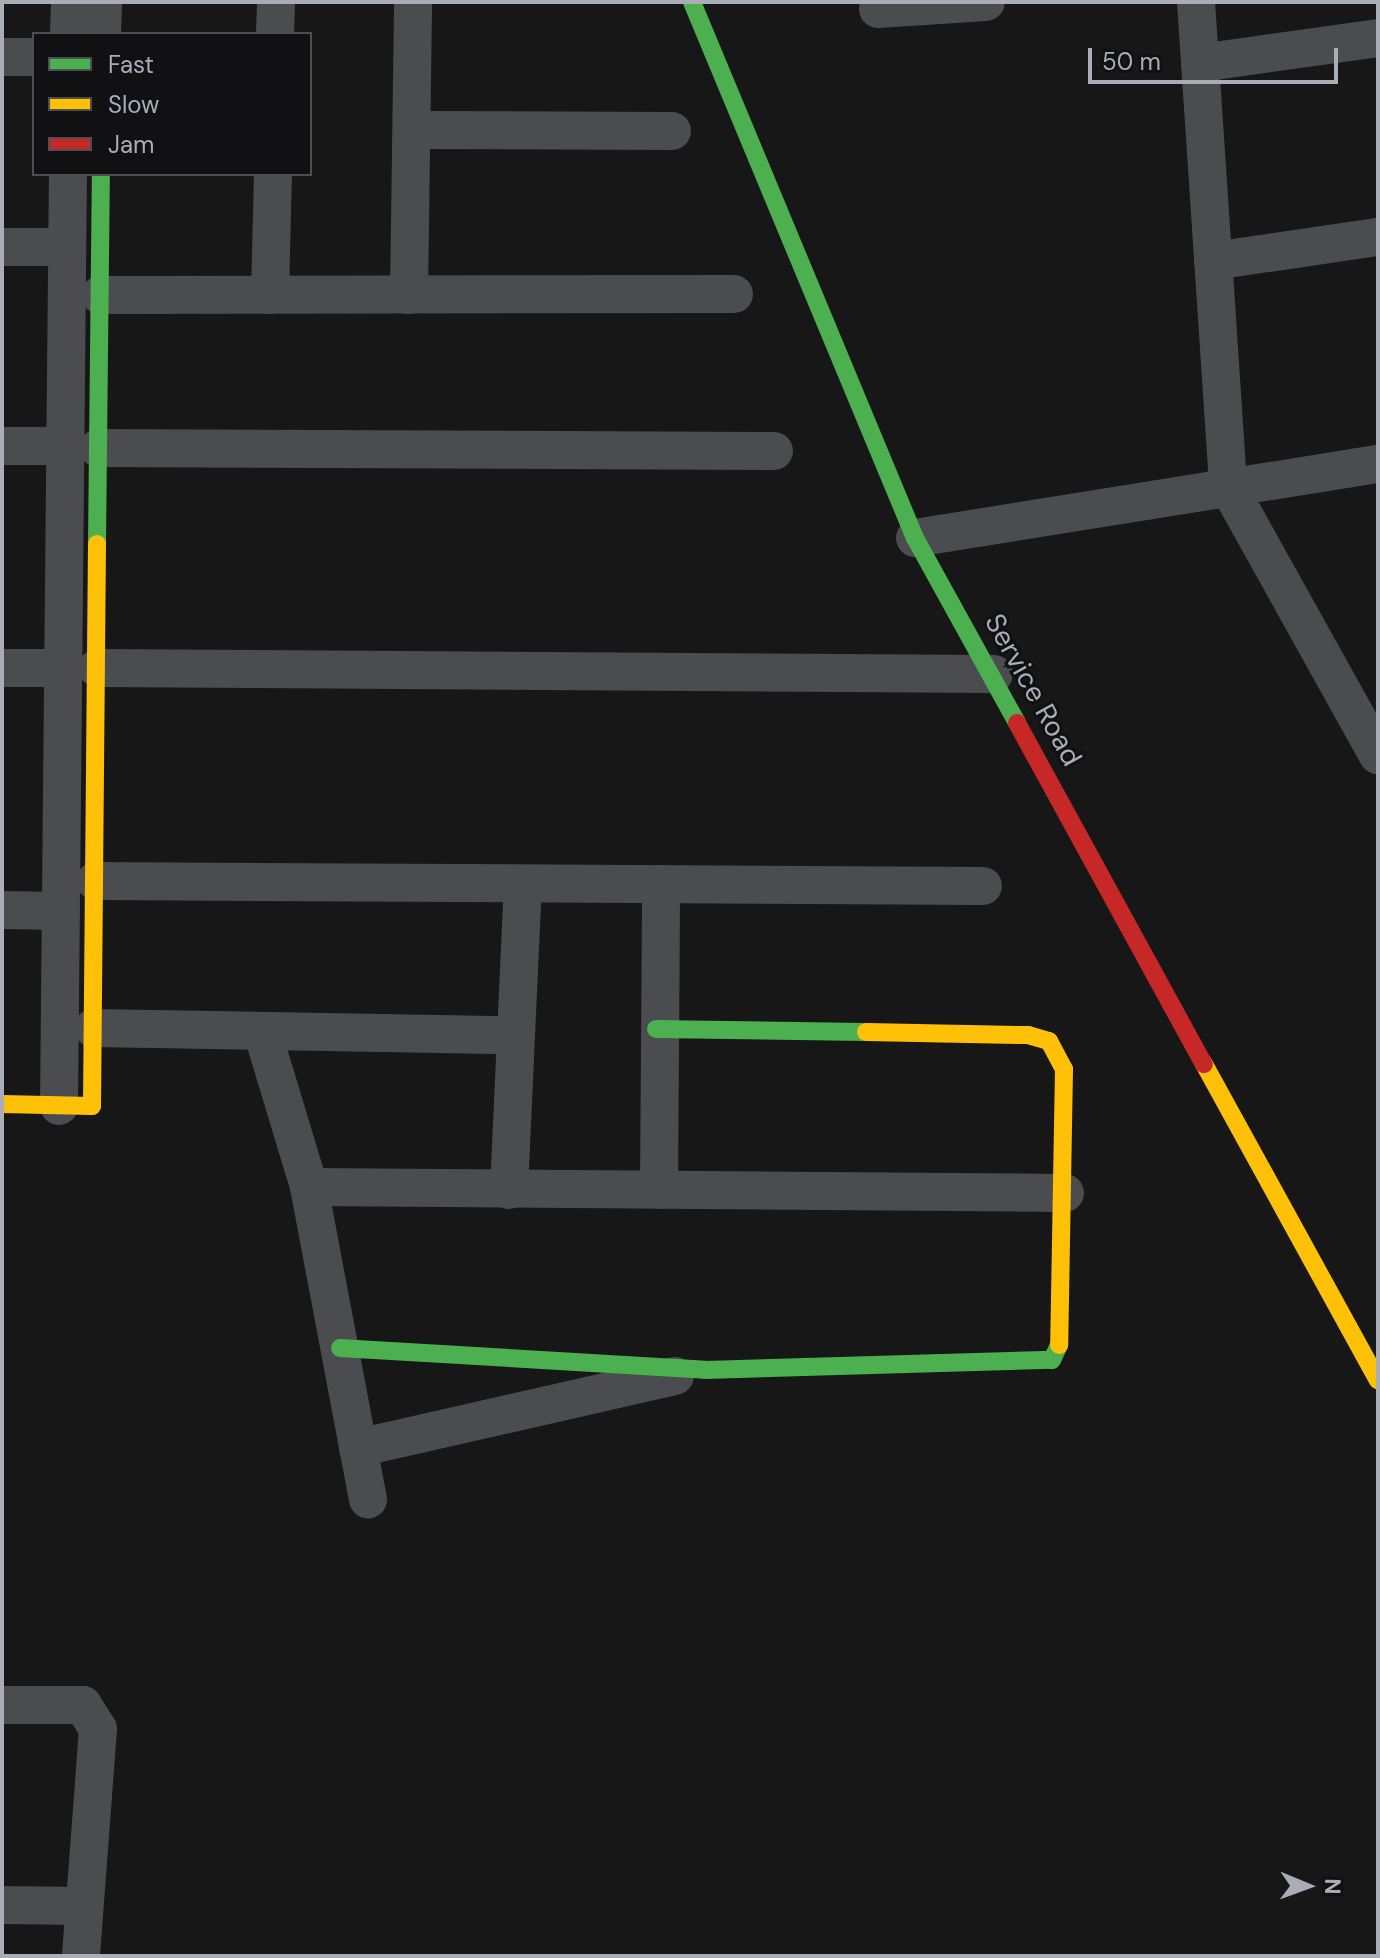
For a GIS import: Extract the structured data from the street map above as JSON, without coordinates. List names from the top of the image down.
{
  "streets": {
    "street": ["Service Road"]
  },
  "legend": ["Fast", "Slow", "Jam"],
  "scale_bar": "50 m",
  "north": "right"
}
